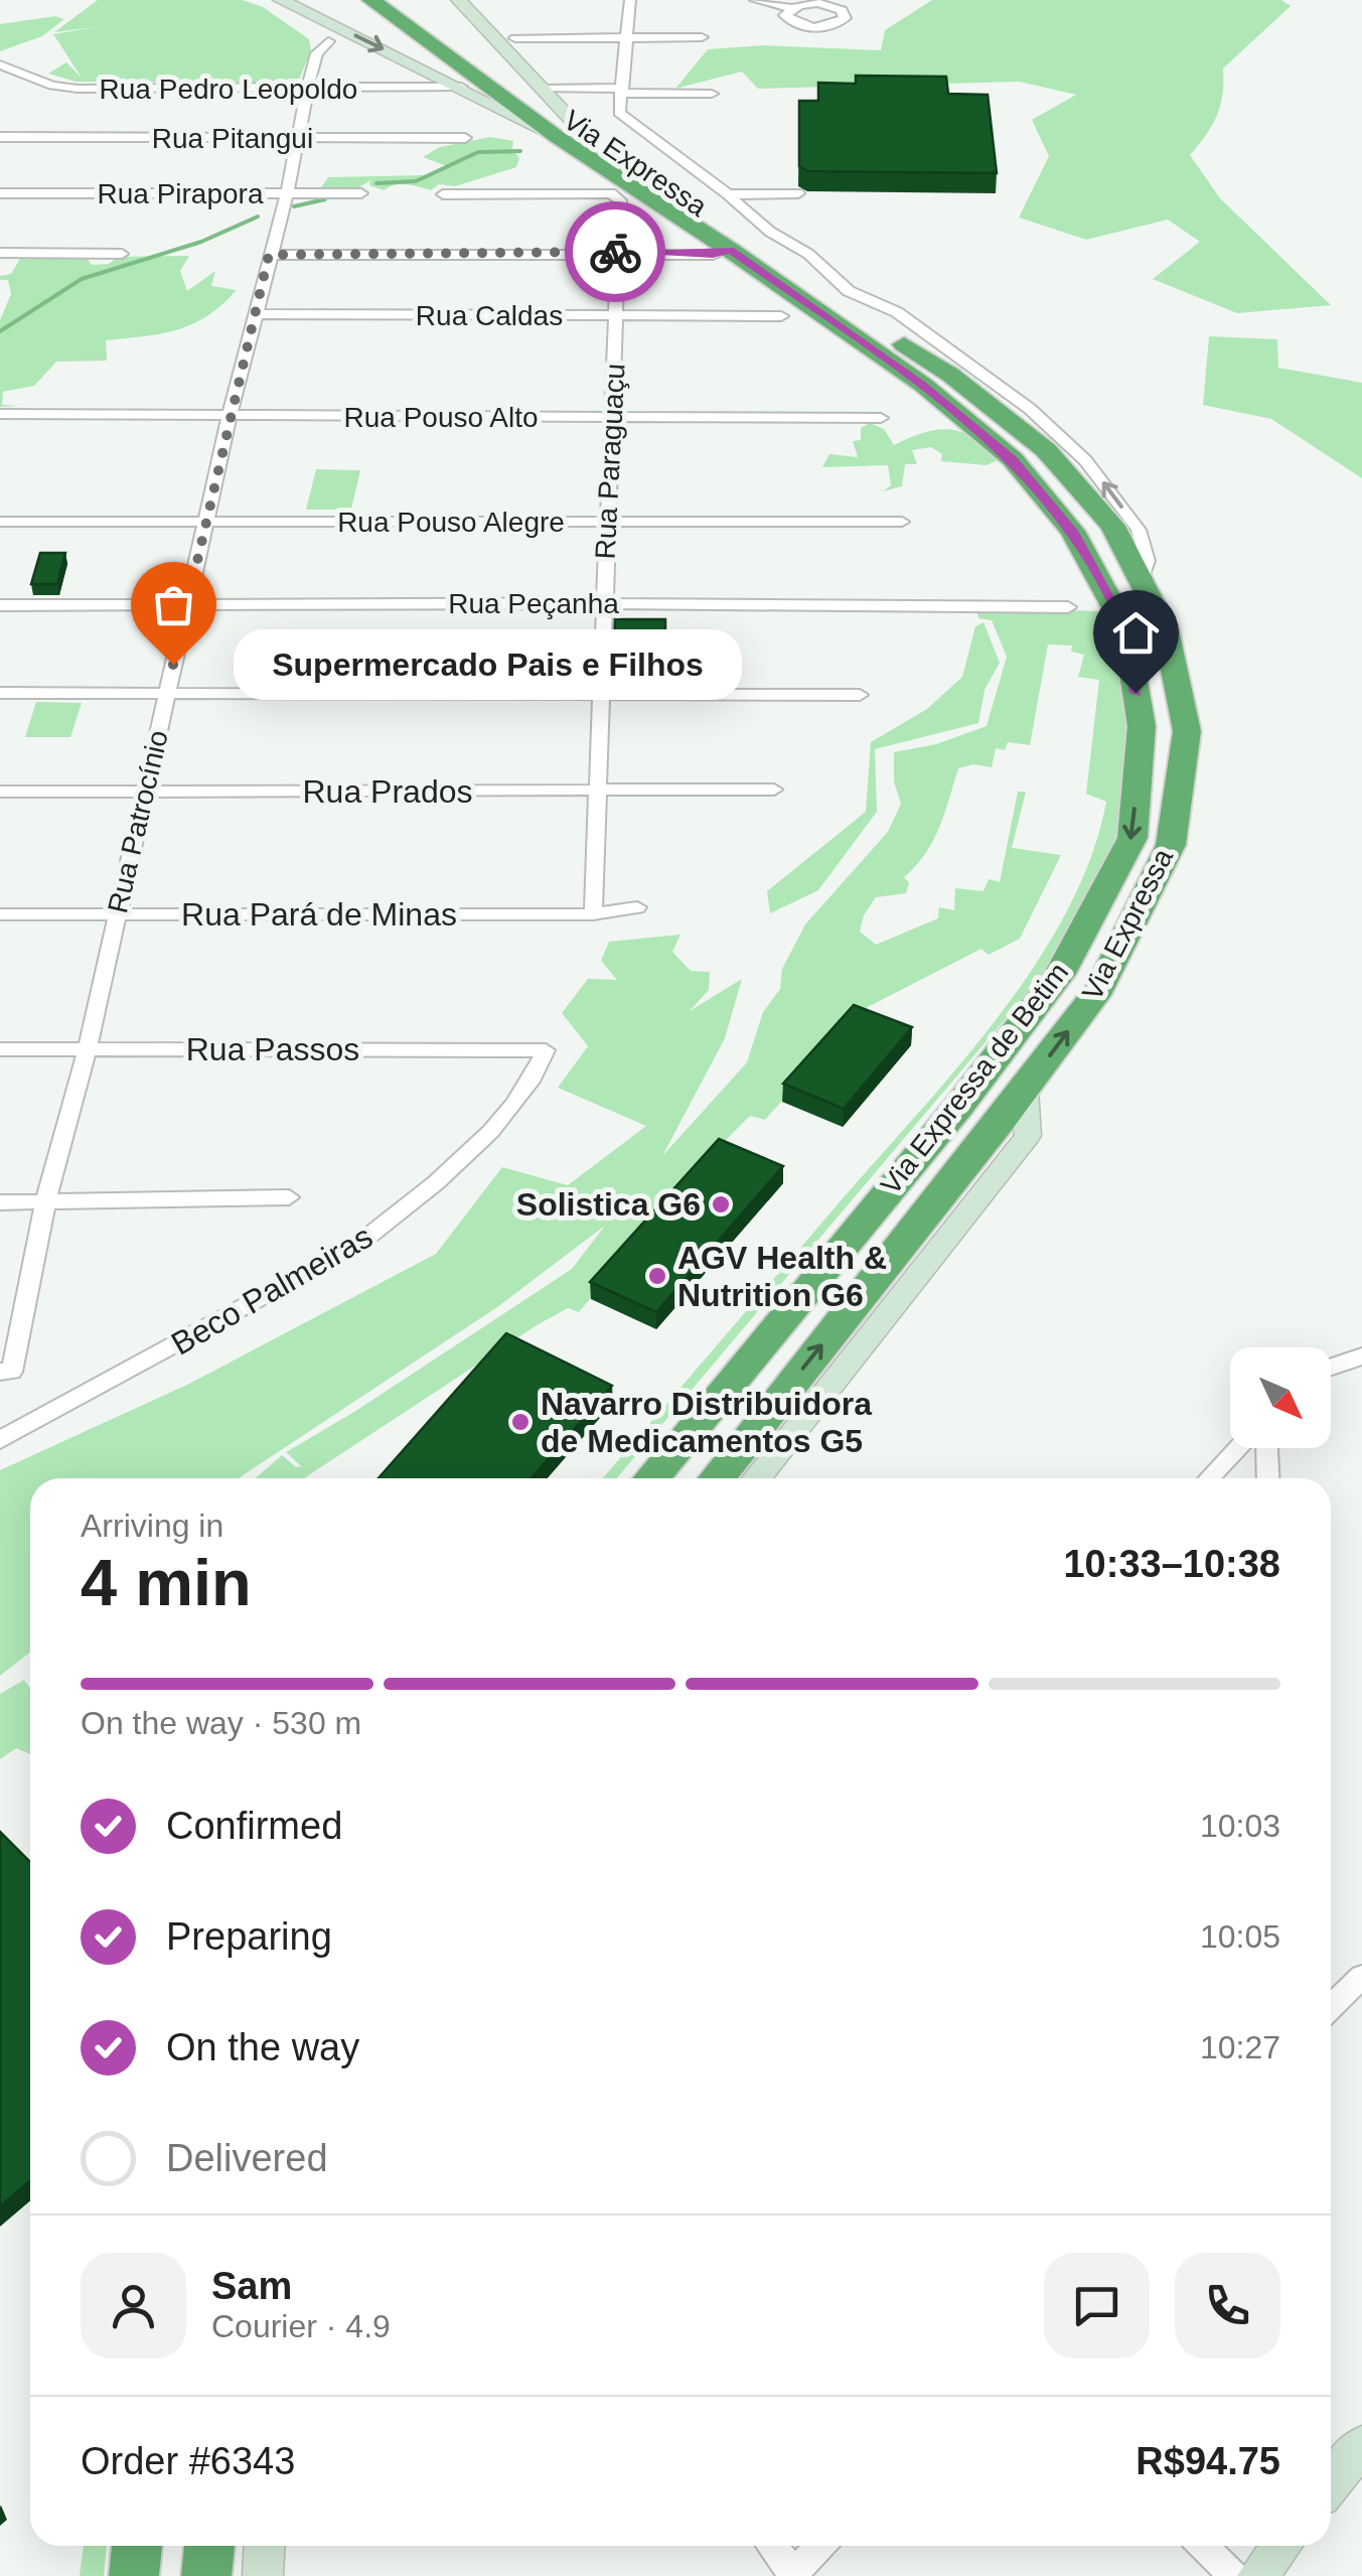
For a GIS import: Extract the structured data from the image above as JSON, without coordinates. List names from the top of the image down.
{
  "streets": {
    "highway": ["Via Expressa", "Via Expressa de Betim"],
    "street": [
      "Rua Pedro Leopoldo",
      "Rua Pitangui",
      "Rua Pirapora",
      "Rua Caldas",
      "Rua Pouso Alto",
      "Rua Paraguaçu",
      "Rua Pouso Alegre",
      "Rua Peçanha",
      "Rua Prados",
      "Rua Patrocínio",
      "Rua Pará de Minas",
      "Rua Passos",
      "Beco Palmeiras"
    ]
  },
  "crossings": [
    ["Rua Pedro Leopoldo", "Rua Patrocínio"],
    ["Rua Pitangui", "Rua Patrocínio"],
    ["Via Expressa", "Via Expressa de Betim"],
    ["Rua Pirapora", "Rua Patrocínio"],
    ["Rua Caldas", "Rua Paraguaçu"],
    ["Rua Caldas", "Rua Patrocínio"],
    ["Rua Pouso Alto", "Rua Paraguaçu"],
    ["Rua Pouso Alto", "Rua Patrocínio"],
    ["Rua Paraguaçu", "Rua Pouso Alegre"],
    ["Rua Paraguaçu", "Rua Peçanha"],
    ["Rua Paraguaçu", "Rua Prados"],
    ["Rua Paraguaçu", "Rua Pará de Minas"],
    ["Rua Pouso Alegre", "Rua Patrocínio"],
    ["Rua Peçanha", "Rua Patrocínio"],
    ["Rua Prados", "Rua Patrocínio"],
    ["Rua Patrocínio", "Rua Pará de Minas"],
    ["Rua Patrocínio", "Rua Passos"],
    ["Rua Passos", "Beco Palmeiras"]
  ],
  "one_way": ["Via Expressa"],
  "places": [
    "Supermercado Pais e Filhos",
    "Solistica G6",
    "AGV Health & Nutrition G6",
    "Navarro Distribuidora de Medicamentos G5"
  ],
  "north": "bottom right",
  "page": {
    "bubble": "Supermercado Pais e Filhos",
    "heading": ["4 min", "Arriving in", "10:33–10:38"],
    "panel": [
      "Sam",
      "Courier · 4.9",
      "Order #6343",
      "R$94.75"
    ],
    "bar": "On the way · 530 m",
    "list": [
      ["Confirmed", "10:03"],
      ["Preparing", "10:05"],
      ["On the way", "10:27"],
      "Delivered"
    ]
  }
}
